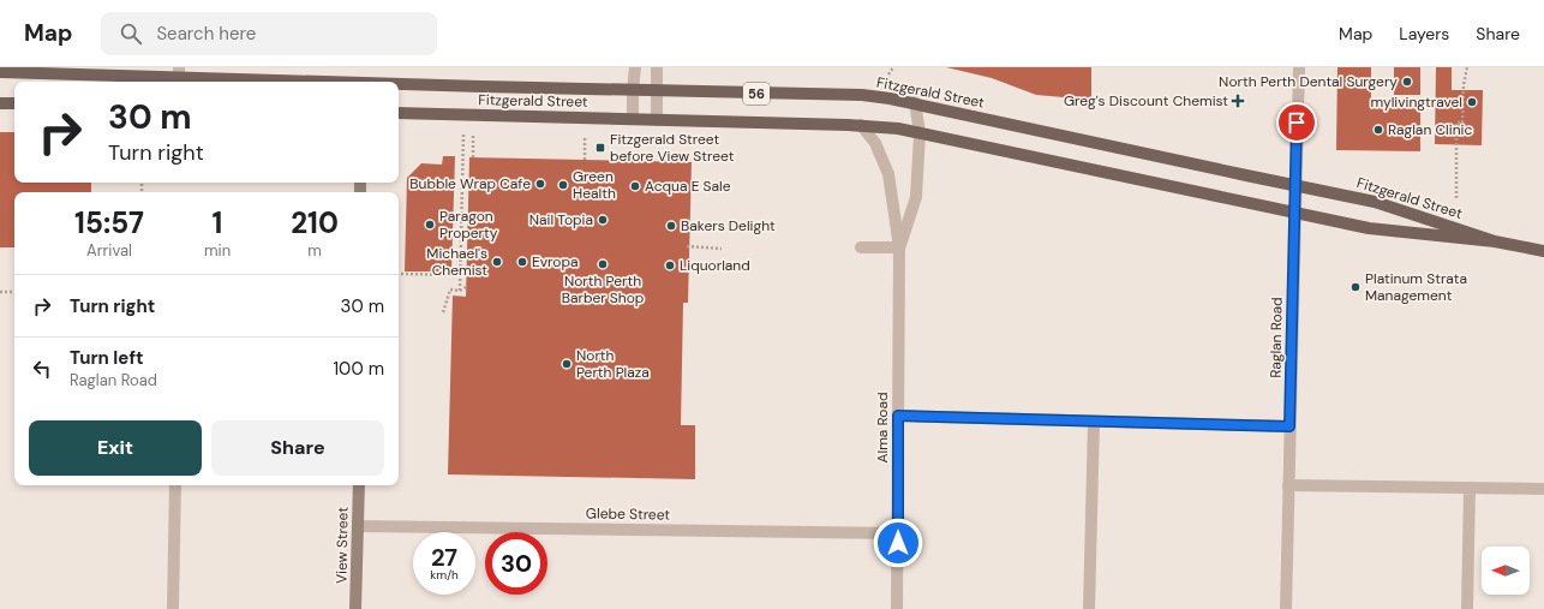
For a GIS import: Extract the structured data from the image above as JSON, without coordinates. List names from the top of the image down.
{
  "streets": {
    "main road": ["Fitzgerald Street", "56"],
    "street": [
      "Raglan Road",
      "Alma Road",
      "Glebe Street",
      "View Street"
    ]
  },
  "crossings": [
    ["Fitzgerald Street", "Raglan Road"],
    ["Fitzgerald Street", "Alma Road"],
    ["Alma Road", "Glebe Street"],
    ["Glebe Street", "View Street"]
  ],
  "places": {
    "other": [
      "North Perth Dental Surgery",
      "mylivingtravel",
      "Raglan Clinic",
      "Bubble Wrap Cafe",
      "Green Health",
      "Acqua E Sale",
      "Nail Topia",
      "Paragon Property",
      "Bakers Delight",
      "Michael's Chemist",
      "Evropa",
      "North Perth Barber Shop",
      "Liquorland",
      "Platinum Strata Management",
      "North Perth Plaza"
    ],
    "health": ["Greg's Discount Chemist"],
    "transit": ["Fitzgerald Street before View Street"]
  },
  "north": "left",
  "page": {
    "header": "Map",
    "search": "Search here",
    "nav": ["Map", "Layers", "Share"],
    "turn": ["30 m", "Turn right"],
    "eta": [
      "15:57",
      "Arrival",
      "1",
      "min",
      "210",
      "m"
    ],
    "list": [
      {
        "name": "Turn right",
        "value": "30 m"
      },
      {
        "name": "Turn left",
        "note": "Raglan Road",
        "value": "100 m"
      }
    ],
    "buttons": ["Exit", "Share"],
    "speed": "27 km/h",
    "limit": "30"
  }
}
